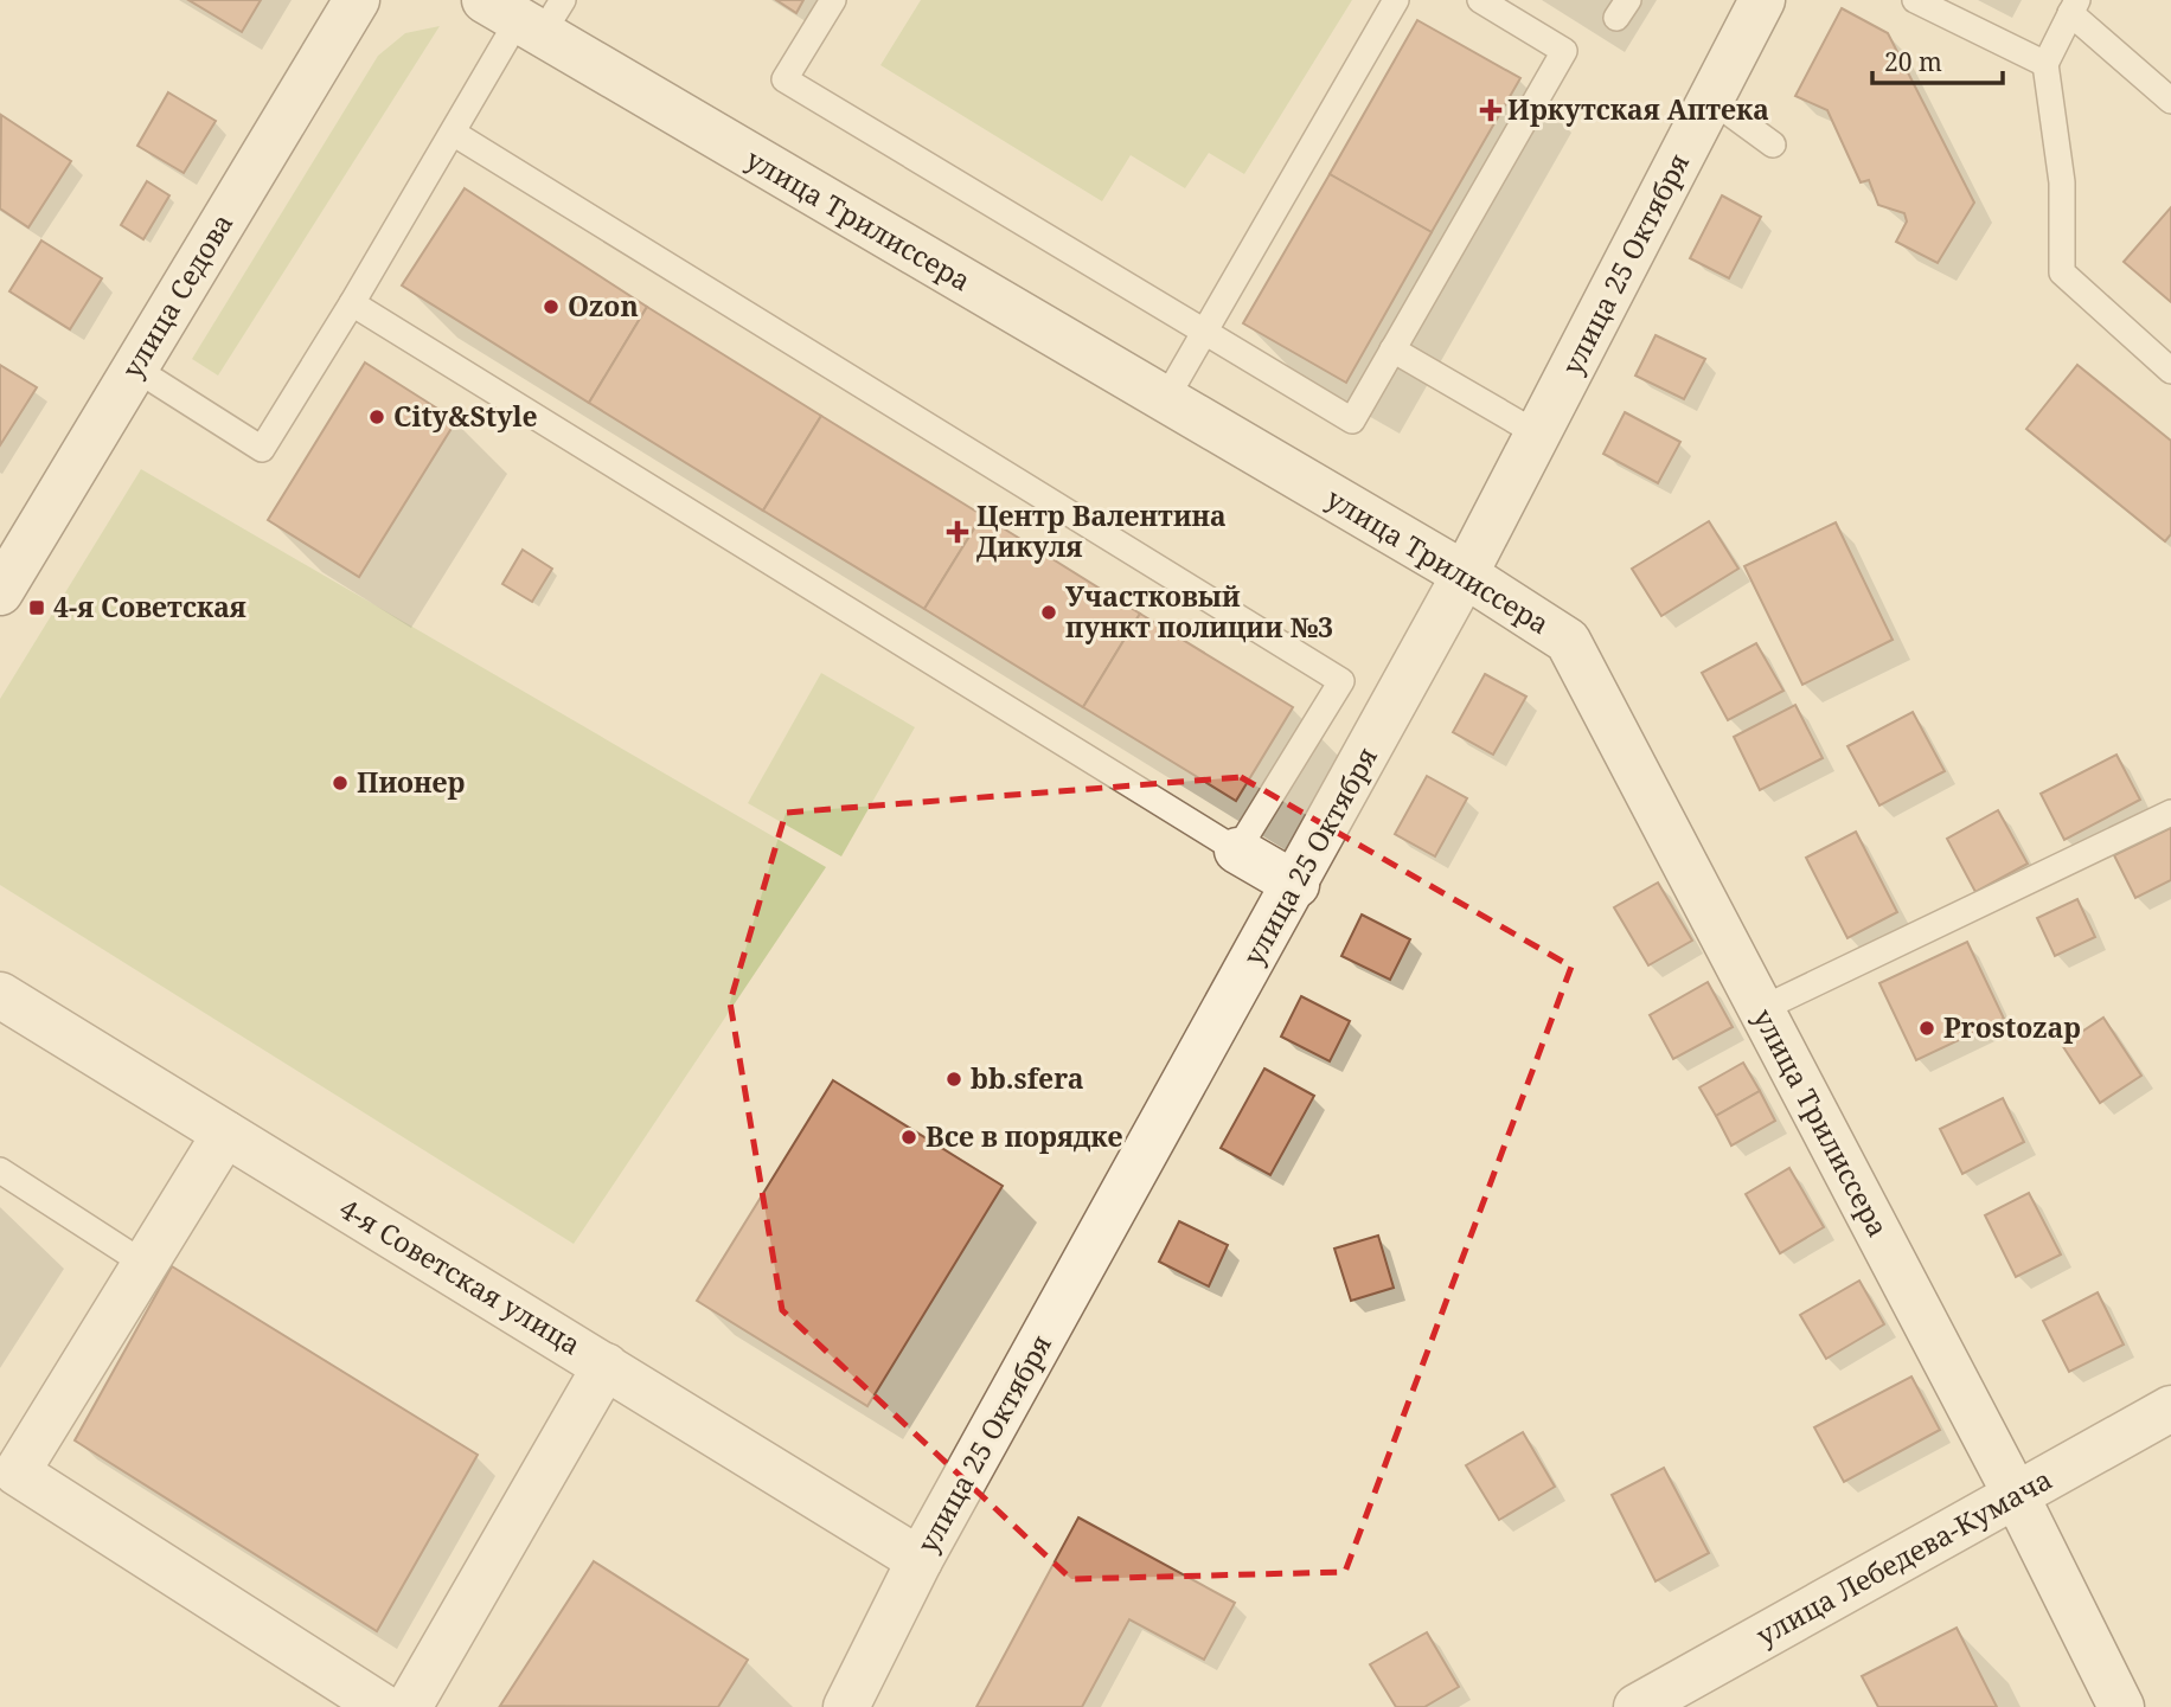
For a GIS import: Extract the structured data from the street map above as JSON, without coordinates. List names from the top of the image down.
{
  "streets": {
    "street": [
      "улица Трилиссера",
      "улица 25 Октября",
      "улица Седова",
      "4-я Советская улица",
      "улица Лебедева-Кумача"
    ]
  },
  "crossings": [
    ["улица Трилиссера", "улица 25 Октября"],
    ["улица Трилиссера", "улица Лебедева-Кумача"],
    ["улица 25 Октября", "4-я Советская улица"]
  ],
  "places": {
    "health": ["Иркутская Аптека", "Центр Валентина Дикуля"],
    "other": [
      "Ozon",
      "City&Style",
      "Участковый пункт полиции №3",
      "Пионер",
      "Prostozap",
      "bb.sfera",
      "Все в порядке"
    ],
    "transit": ["4-я Советская"]
  },
  "scale_bar": "20 m"
}
